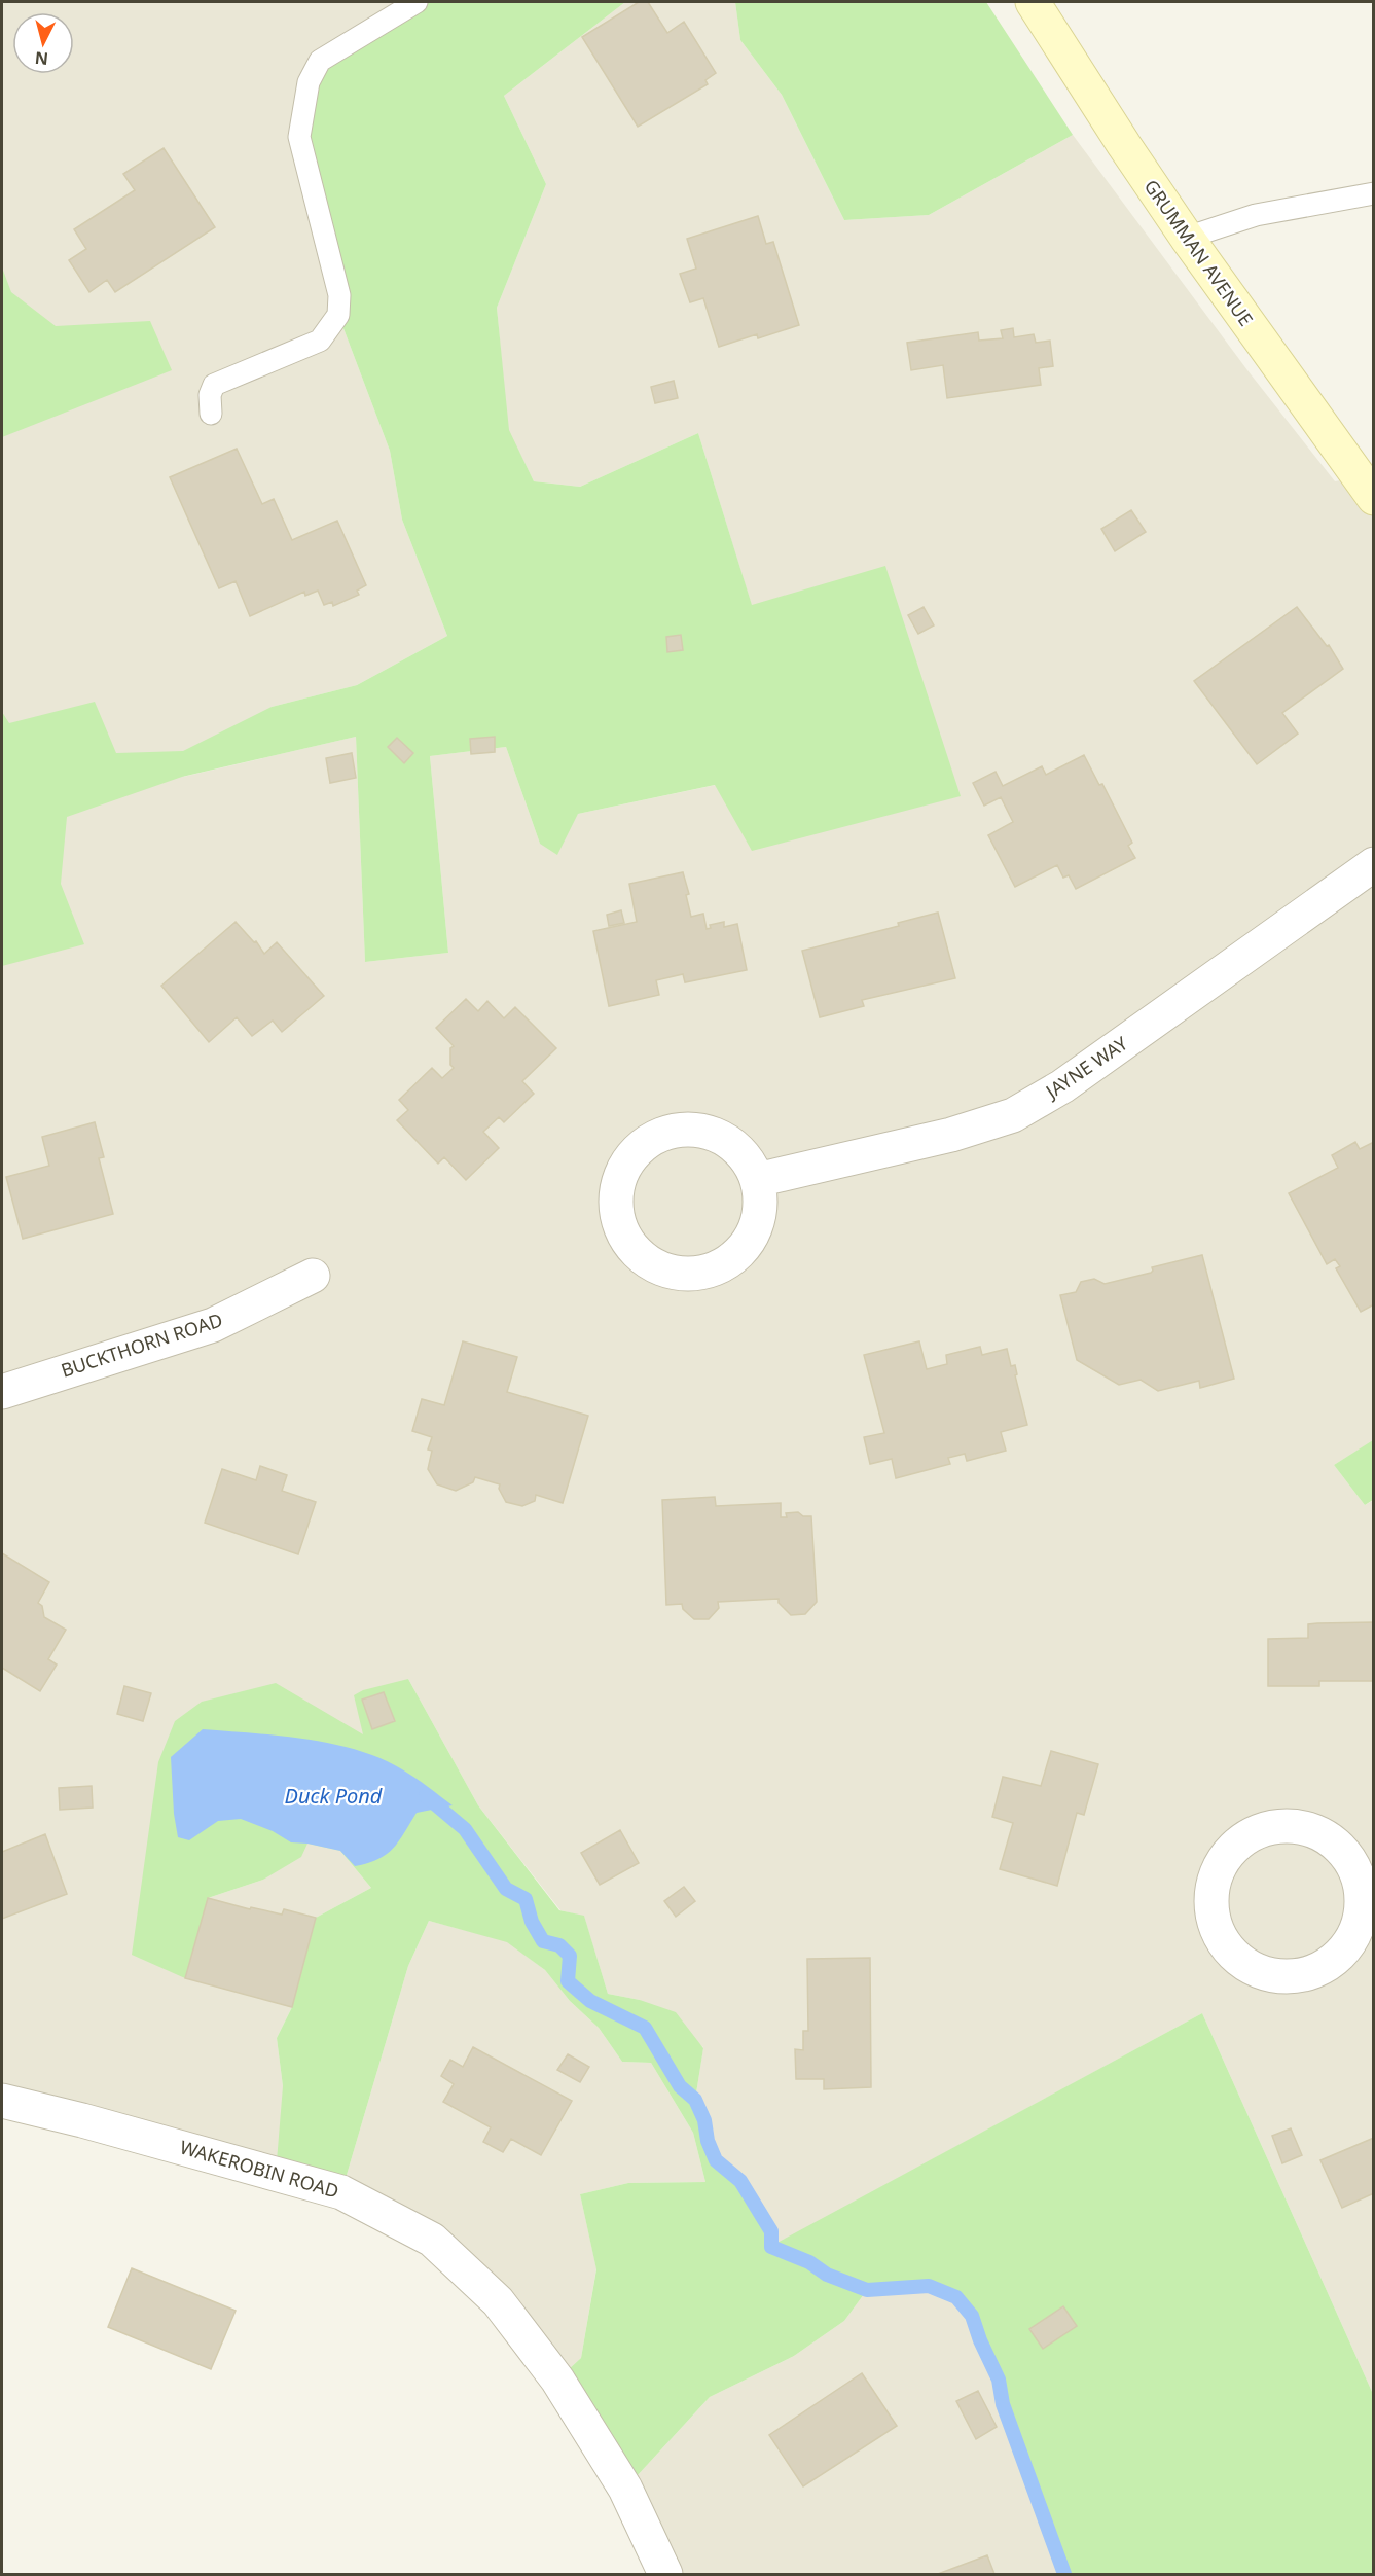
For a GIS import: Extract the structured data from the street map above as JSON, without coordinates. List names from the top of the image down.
{
  "streets": {
    "street": [
      "GRUMMAN AVENUE",
      "JAYNE WAY",
      "BUCKTHORN ROAD",
      "WAKEROBIN ROAD"
    ]
  },
  "water": ["Duck Pond"],
  "north": "bottom"
}
